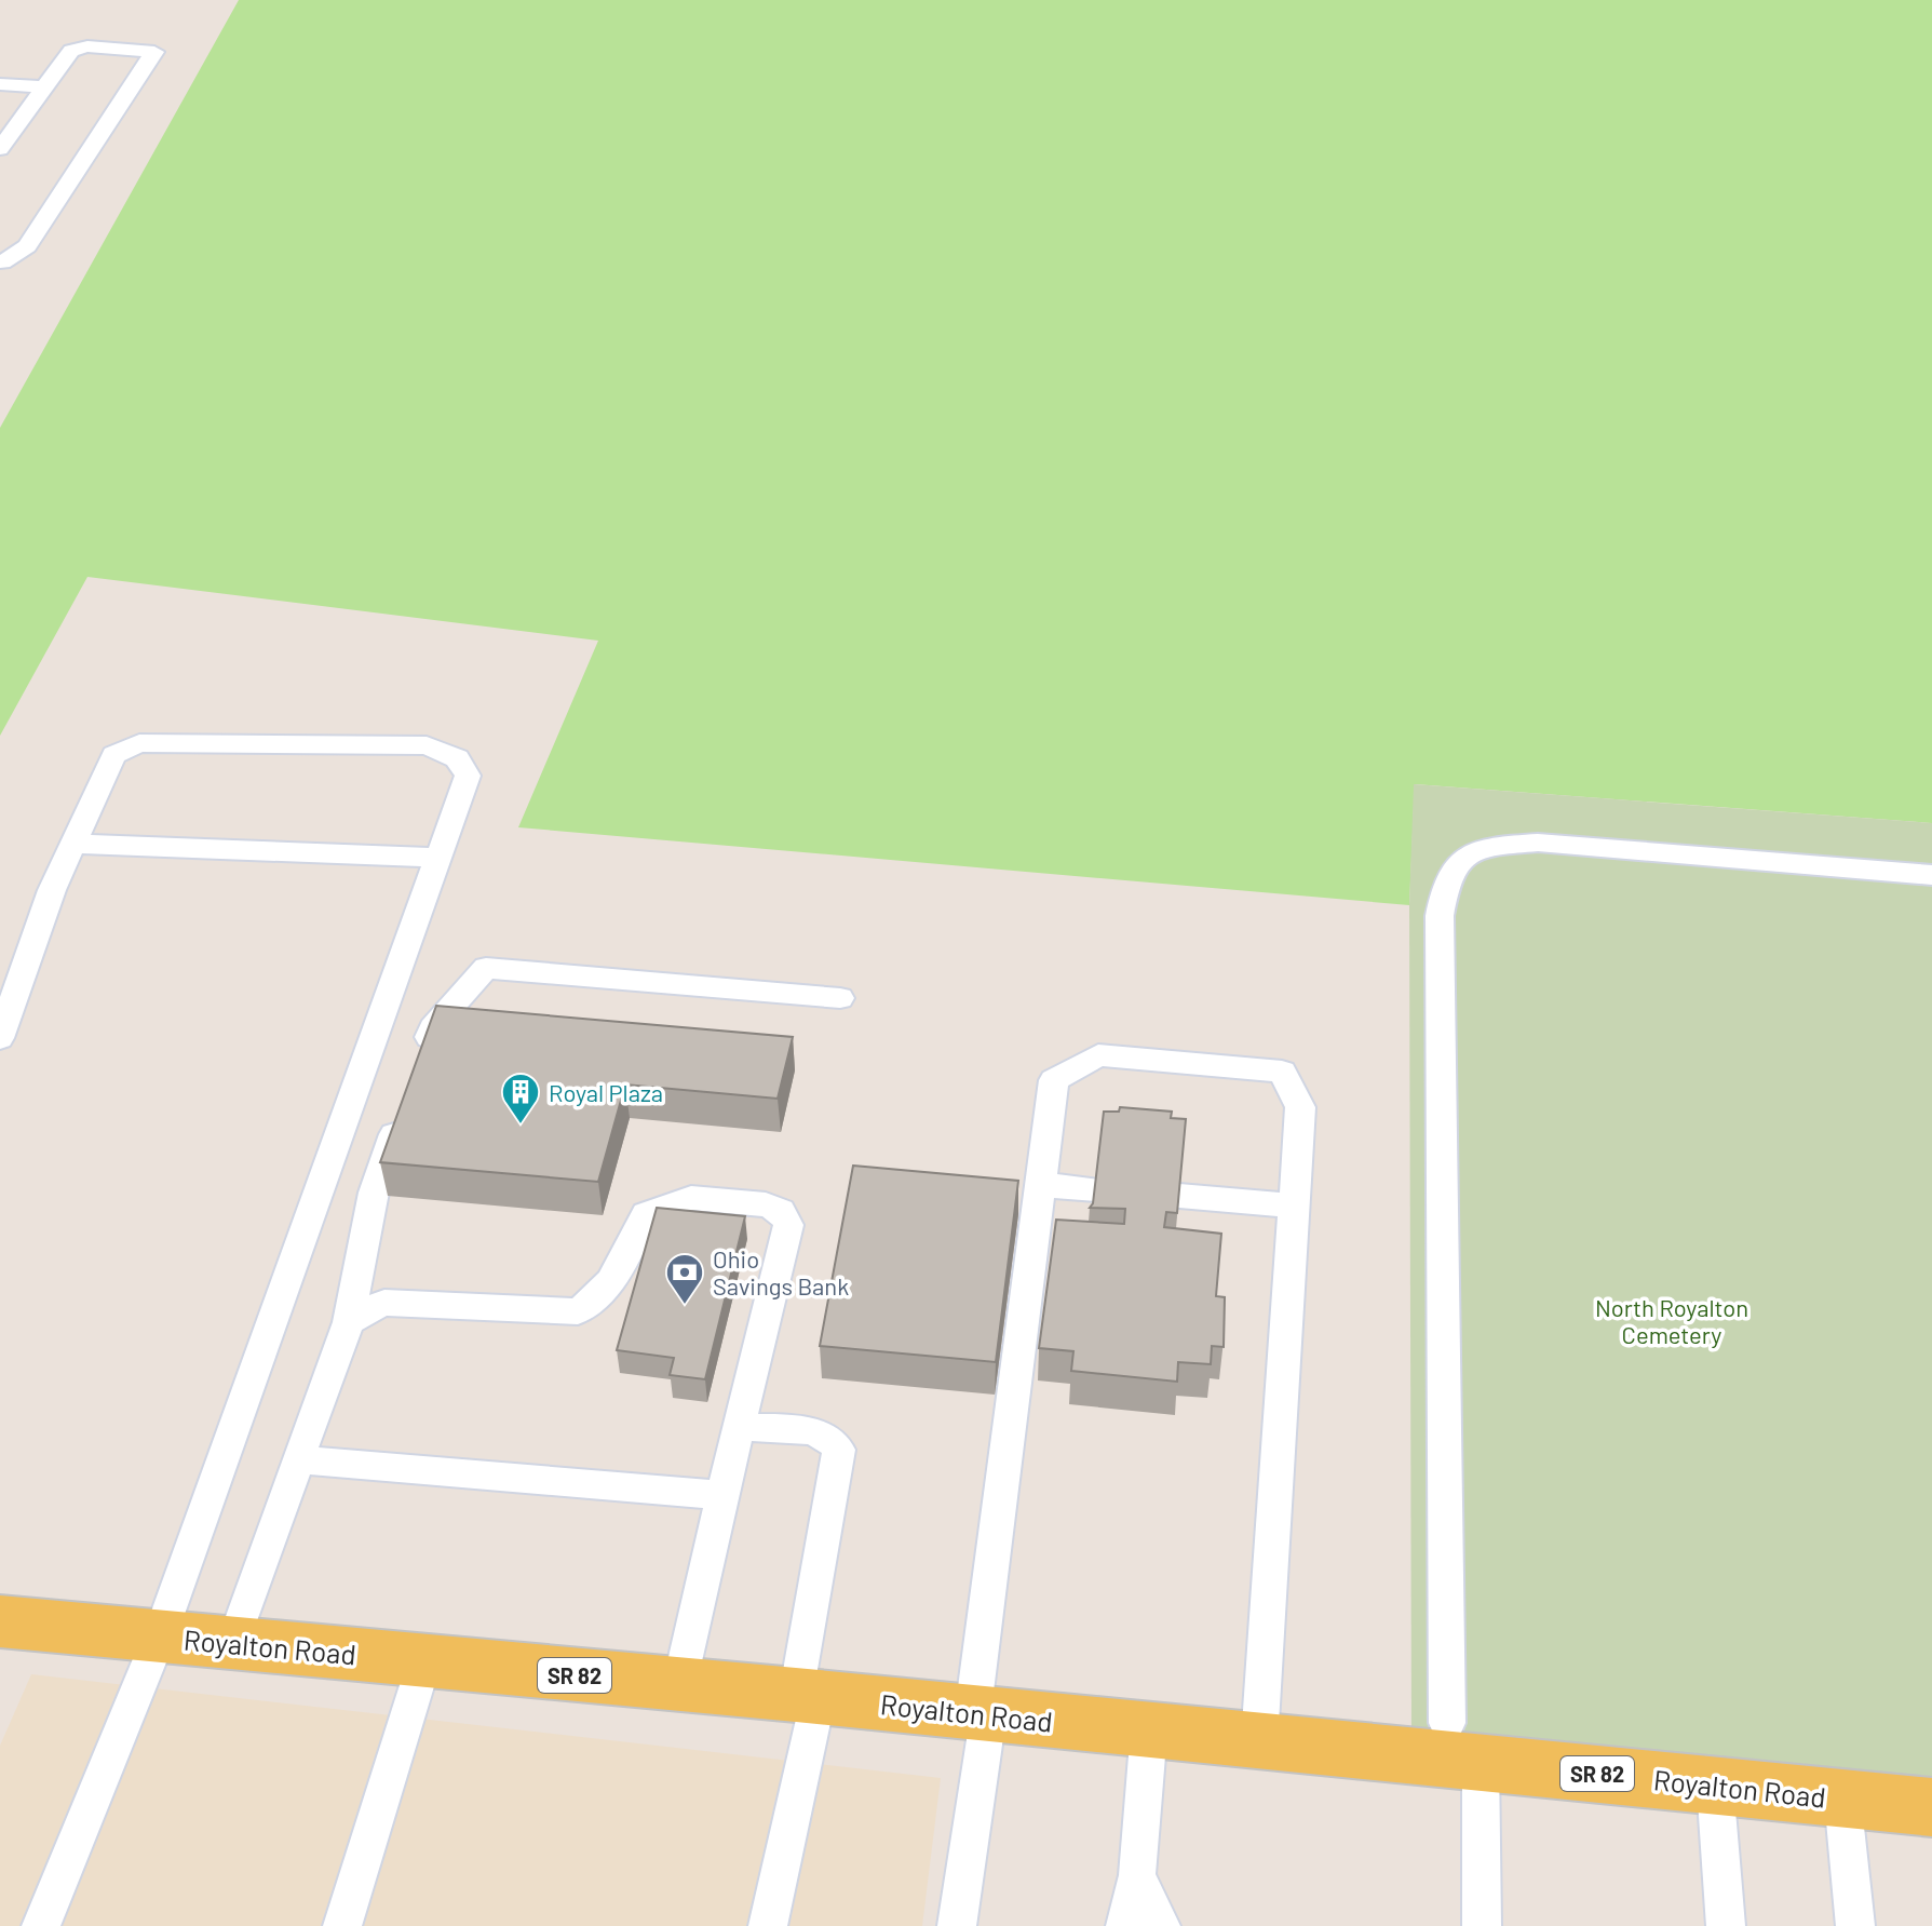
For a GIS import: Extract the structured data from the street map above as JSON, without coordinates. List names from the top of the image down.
{
  "streets": {
    "main road": ["Royalton Road", "SR 82"]
  },
  "parks": ["North Royalton Cemetery"],
  "places": {
    "building": ["Royal Plaza"],
    "bank": ["Ohio Savings Bank"]
  }
}
